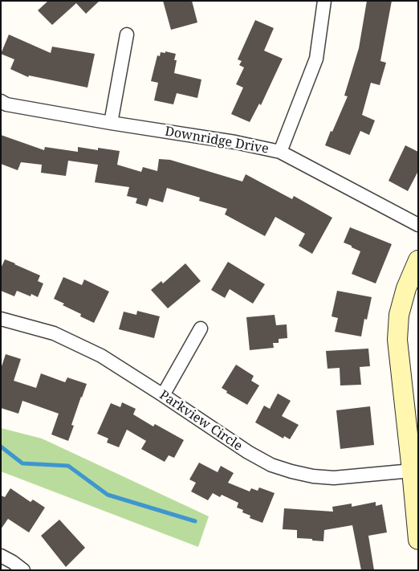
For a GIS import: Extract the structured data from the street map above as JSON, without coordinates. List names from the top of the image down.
{
  "streets": {
    "street": ["Downridge Drive", "Parkview Circle"]
  }
}
